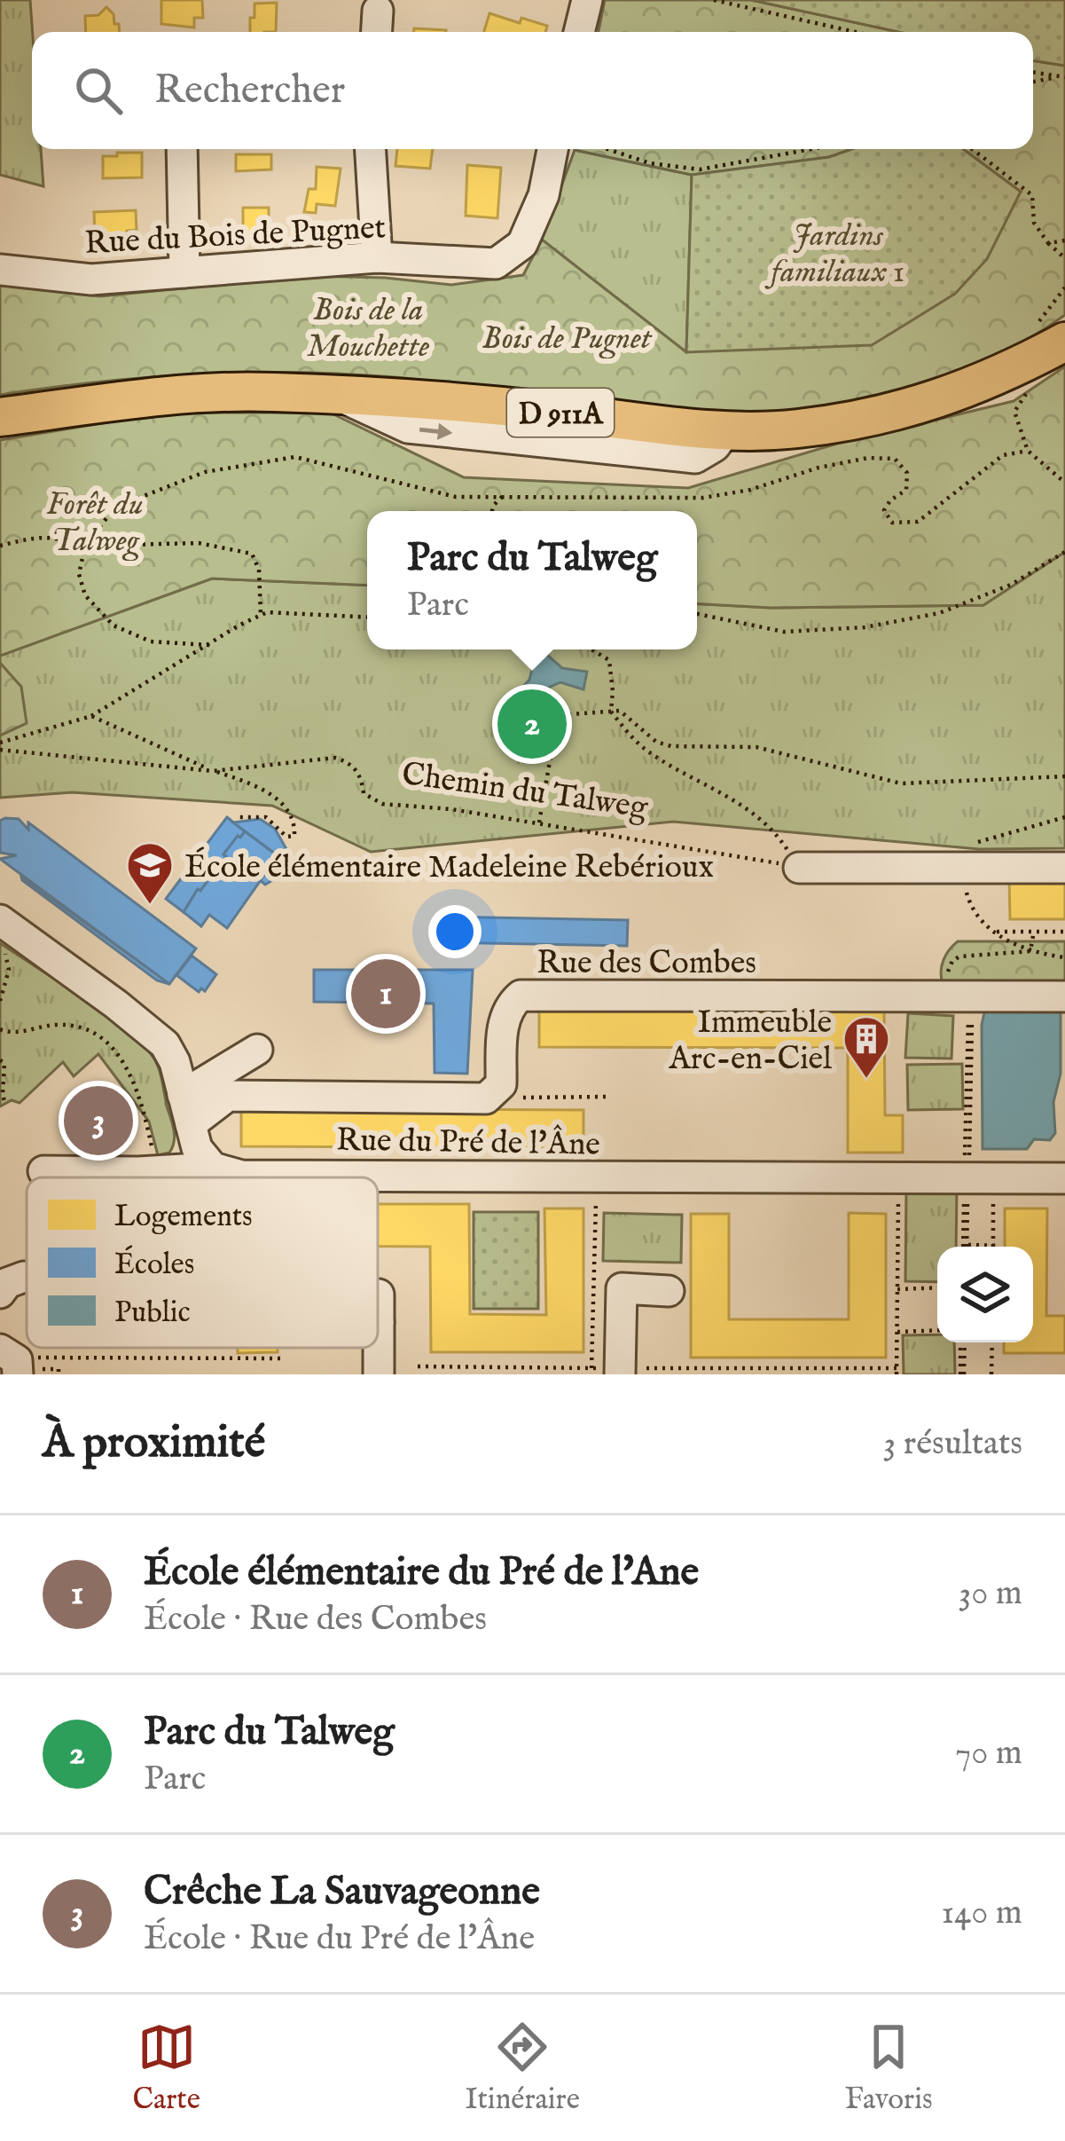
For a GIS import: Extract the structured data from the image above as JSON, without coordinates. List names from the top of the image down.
{
  "streets": {
    "main road": ["D 911A"],
    "street": ["Rue du Bois de Pugnet", "Rue des Combes", "Rue du Pré de l'Âne"],
    "path": ["Chemin du Talweg"]
  },
  "parks": [
    "Jardins familiaux 1",
    "Bois de la Mouchette",
    "Bois de Pugnet",
    "Forêt du Talweg"
  ],
  "places": {
    "school or university": ["École élémentaire Madeleine Rebérioux"],
    "building": ["Immeuble Arc-en-Ciel"]
  },
  "legend": ["Logements", "Écoles", "Public"],
  "page": {
    "search": "Rechercher",
    "popup": ["Parc du Talweg", "Parc"],
    "pins": ["2", "1", "3"],
    "heading": ["À proximité", "3 résultats"],
    "list": [
      {
        "mark": "1",
        "name": "École élémentaire du Pré de l'Ane",
        "note": "École · Rue des Combes",
        "value": "30 m"
      },
      {
        "mark": "2",
        "name": "Parc du Talweg",
        "note": "Parc",
        "value": "70 m"
      },
      {
        "mark": "3",
        "name": "Crêche La Sauvageonne",
        "note": "École · Rue du Pré de l'Âne",
        "value": "140 m"
      }
    ],
    "nav": ["Carte", "Itinéraire", "Favoris"]
  }
}
